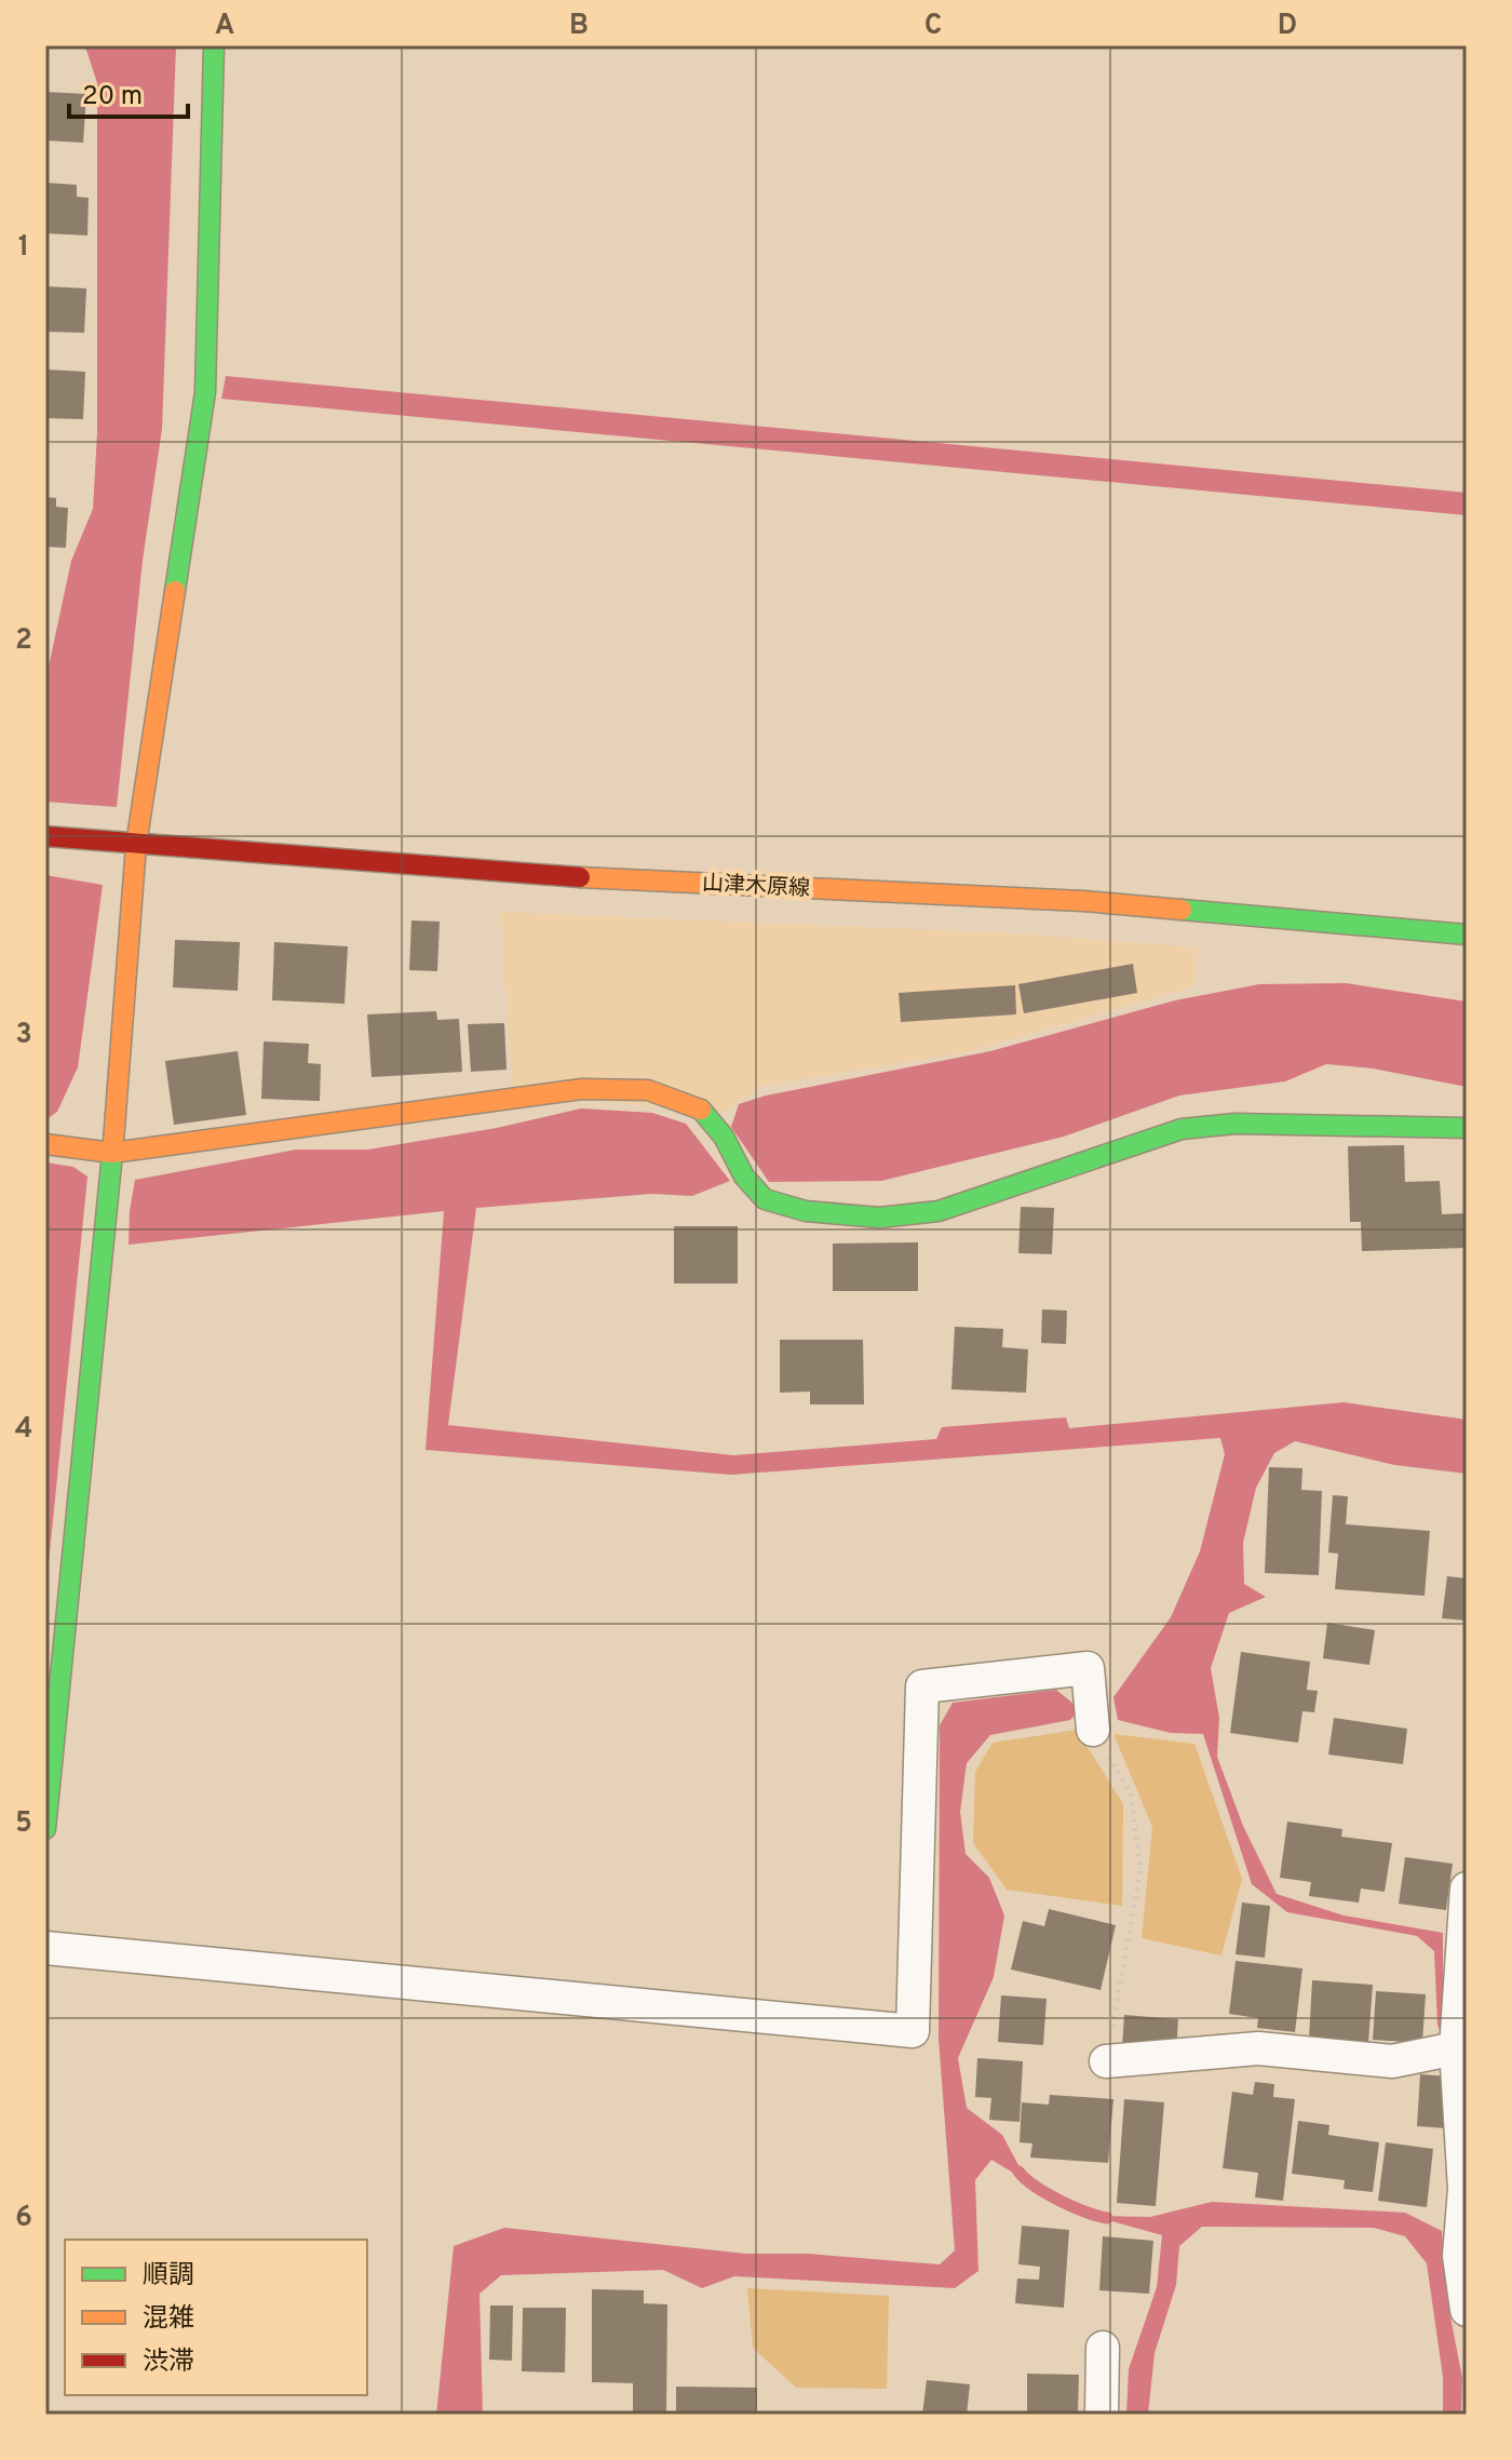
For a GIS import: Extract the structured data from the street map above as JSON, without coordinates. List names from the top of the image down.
{
  "streets": {
    "street": ["山津木原線"]
  },
  "legend": ["順調", "混雑", "渋滞"],
  "scale_bar": "20 m",
  "grid": {
    "columns": [
      "A",
      "B",
      "C",
      "D"
    ],
    "rows": [
      "1",
      "2",
      "3",
      "4",
      "5",
      "6"
    ]
  }
}
